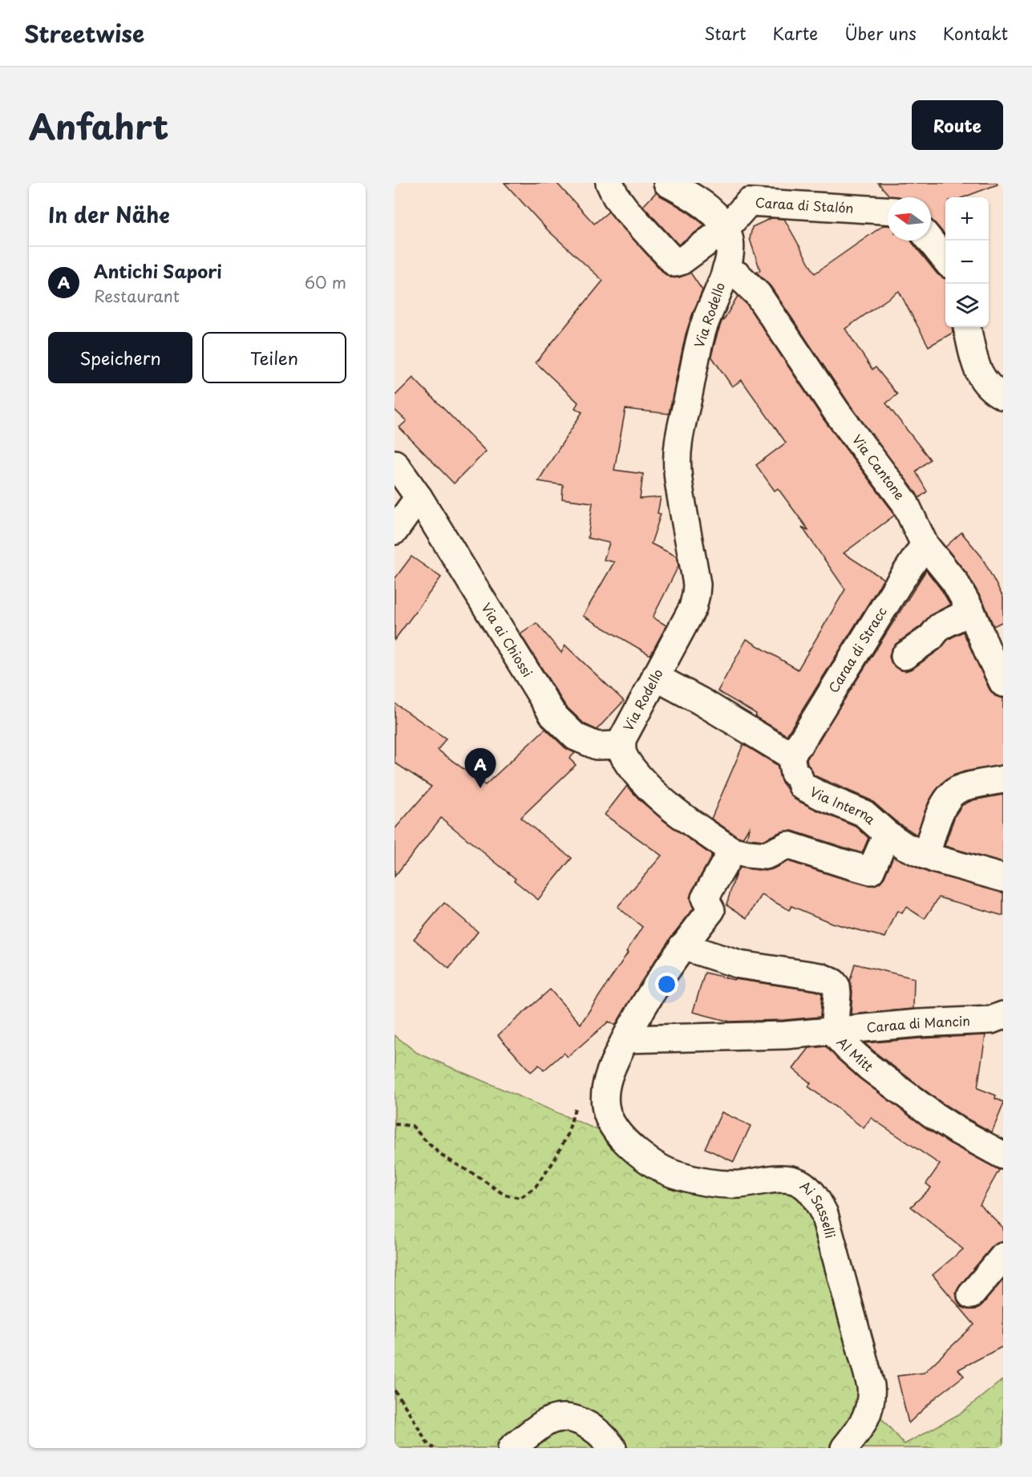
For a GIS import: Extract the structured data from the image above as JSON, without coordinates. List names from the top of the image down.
{
  "streets": {
    "street": [
      "Caraa di Stalón",
      "Via Rodello",
      "Via Cantone",
      "Via ai Chiossi",
      "Caraa di Stracc",
      "Via Interna",
      "Caraa di Mancin",
      "Al Mitt",
      "Ai Sasselli"
    ]
  },
  "crossings": [
    ["Caraa di Stalón", "Via Rodello"],
    ["Via Rodello", "Via Cantone"],
    ["Via Rodello", "Via ai Chiossi"],
    ["Via Cantone", "Caraa di Stracc"],
    ["Caraa di Stracc", "Via Interna"],
    ["Caraa di Mancin", "Al Mitt"],
    ["Caraa di Mancin", "Ai Sasselli"]
  ],
  "north": "left",
  "page": {
    "header": "Streetwise",
    "nav": [
      "Start",
      "Karte",
      "Über uns",
      "Kontakt"
    ],
    "title": "Anfahrt",
    "buttons": [
      "Route",
      ["Speichern", "Teilen"]
    ],
    "heading": "In der Nähe",
    "map_buttons": ["+", "−"],
    "list": [
      {
        "mark": "A",
        "name": "Antichi Sapori",
        "note": "Restaurant",
        "value": "60 m"
      }
    ],
    "pins": "A"
  }
}
